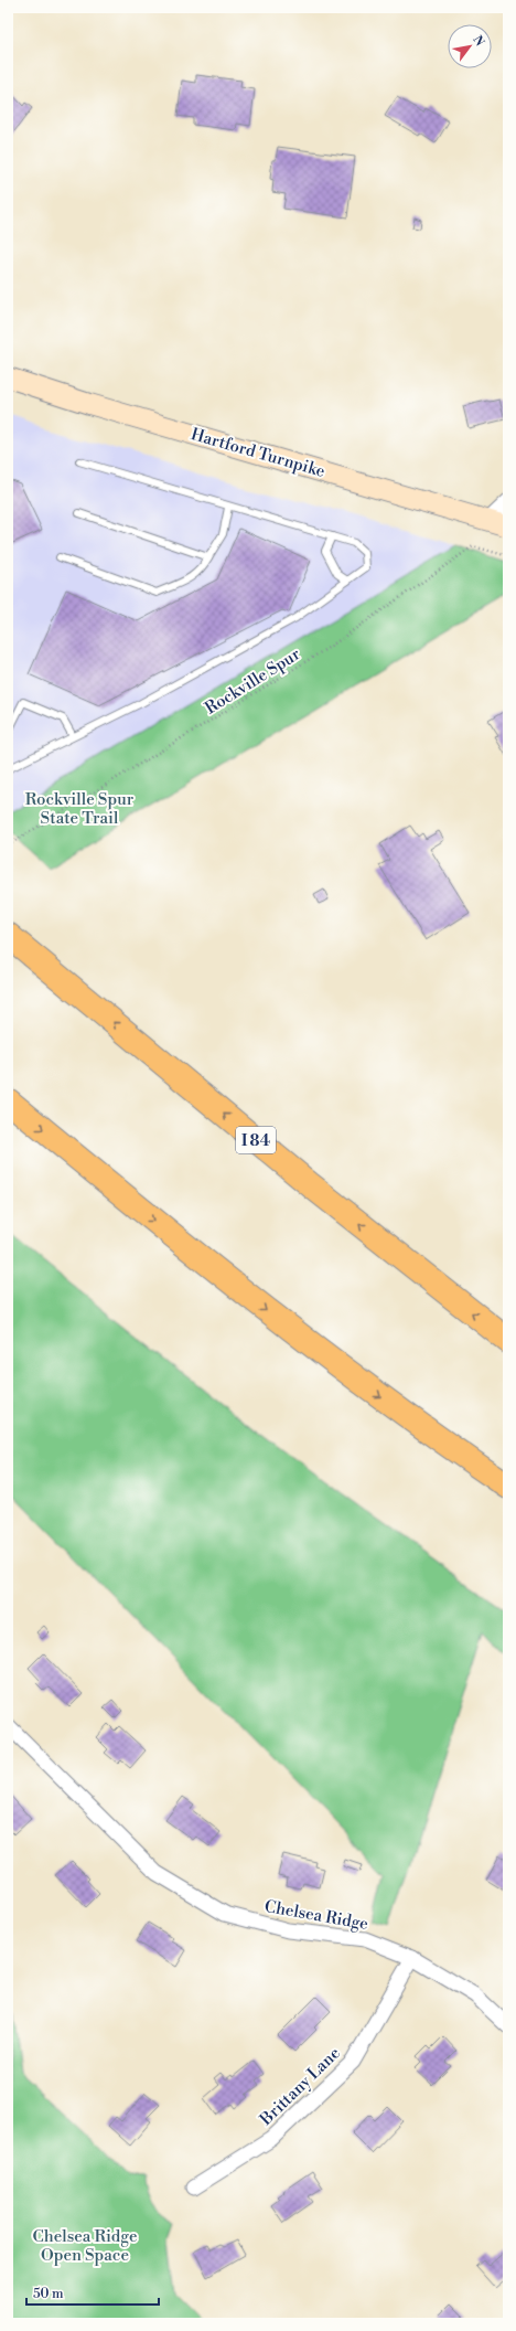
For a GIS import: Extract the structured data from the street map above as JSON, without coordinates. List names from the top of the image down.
{
  "streets": {
    "highway": ["I 84"],
    "main road": ["Hartford Turnpike"],
    "street": ["Chelsea Ridge", "Brittany Lane"],
    "path": ["Rockville Spur"]
  },
  "crossings": [
    ["Chelsea Ridge", "Brittany Lane"]
  ],
  "parks": ["Rockville Spur State Trail", "Chelsea Ridge Open Space"],
  "scale_bar": "50 m",
  "north": "top right"
}
